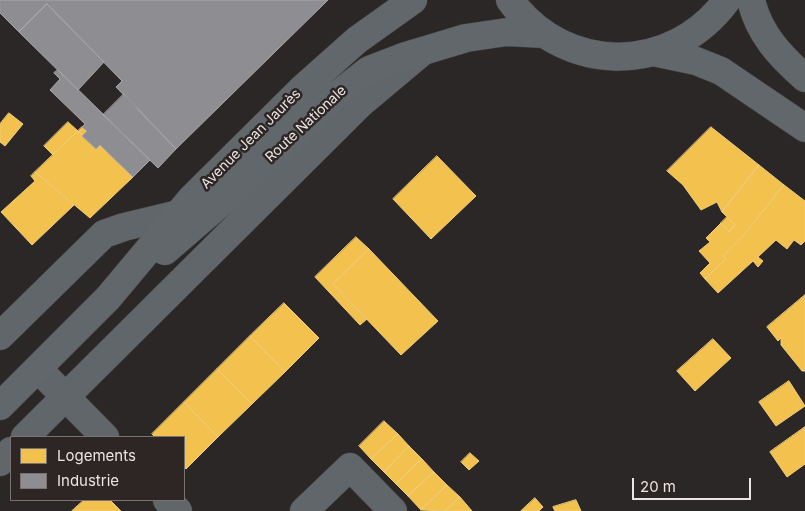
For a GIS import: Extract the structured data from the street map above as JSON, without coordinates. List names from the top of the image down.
{
  "streets": {
    "main road": ["Route Nationale", "Avenue Jean Jaurès"]
  },
  "crossings": [
    ["Route Nationale", "Avenue Jean Jaurès"]
  ],
  "legend": ["Logements", "Industrie"],
  "scale_bar": "20 m"
}
